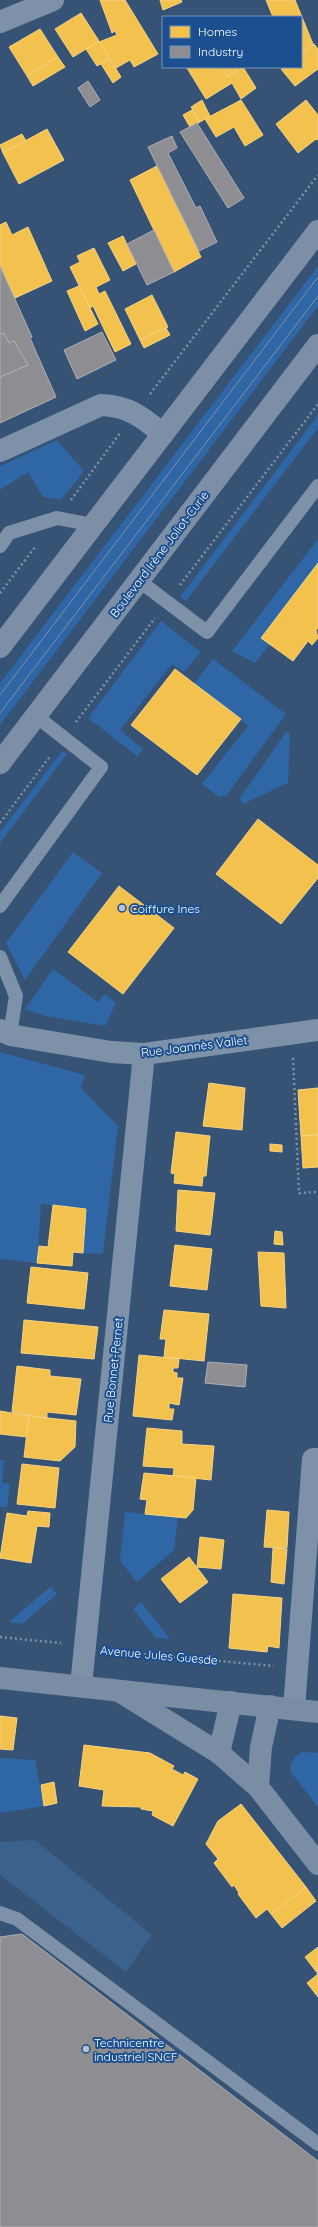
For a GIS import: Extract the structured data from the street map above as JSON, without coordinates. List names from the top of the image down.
{
  "streets": {
    "main road": ["Boulevard Irène Joliot-Curie"],
    "street": ["Rue Joannès Vallet", "Rue Bonnet-Pernet"],
    "path": ["Avenue Jules Guesde"]
  },
  "crossings": [
    ["Rue Joannès Vallet", "Rue Bonnet-Pernet"],
    ["Rue Bonnet-Pernet", "Avenue Jules Guesde"]
  ],
  "places": ["Coiffure Ines", "Technicentre industriel SNCF"],
  "legend": ["Homes", "Industry"]
}
